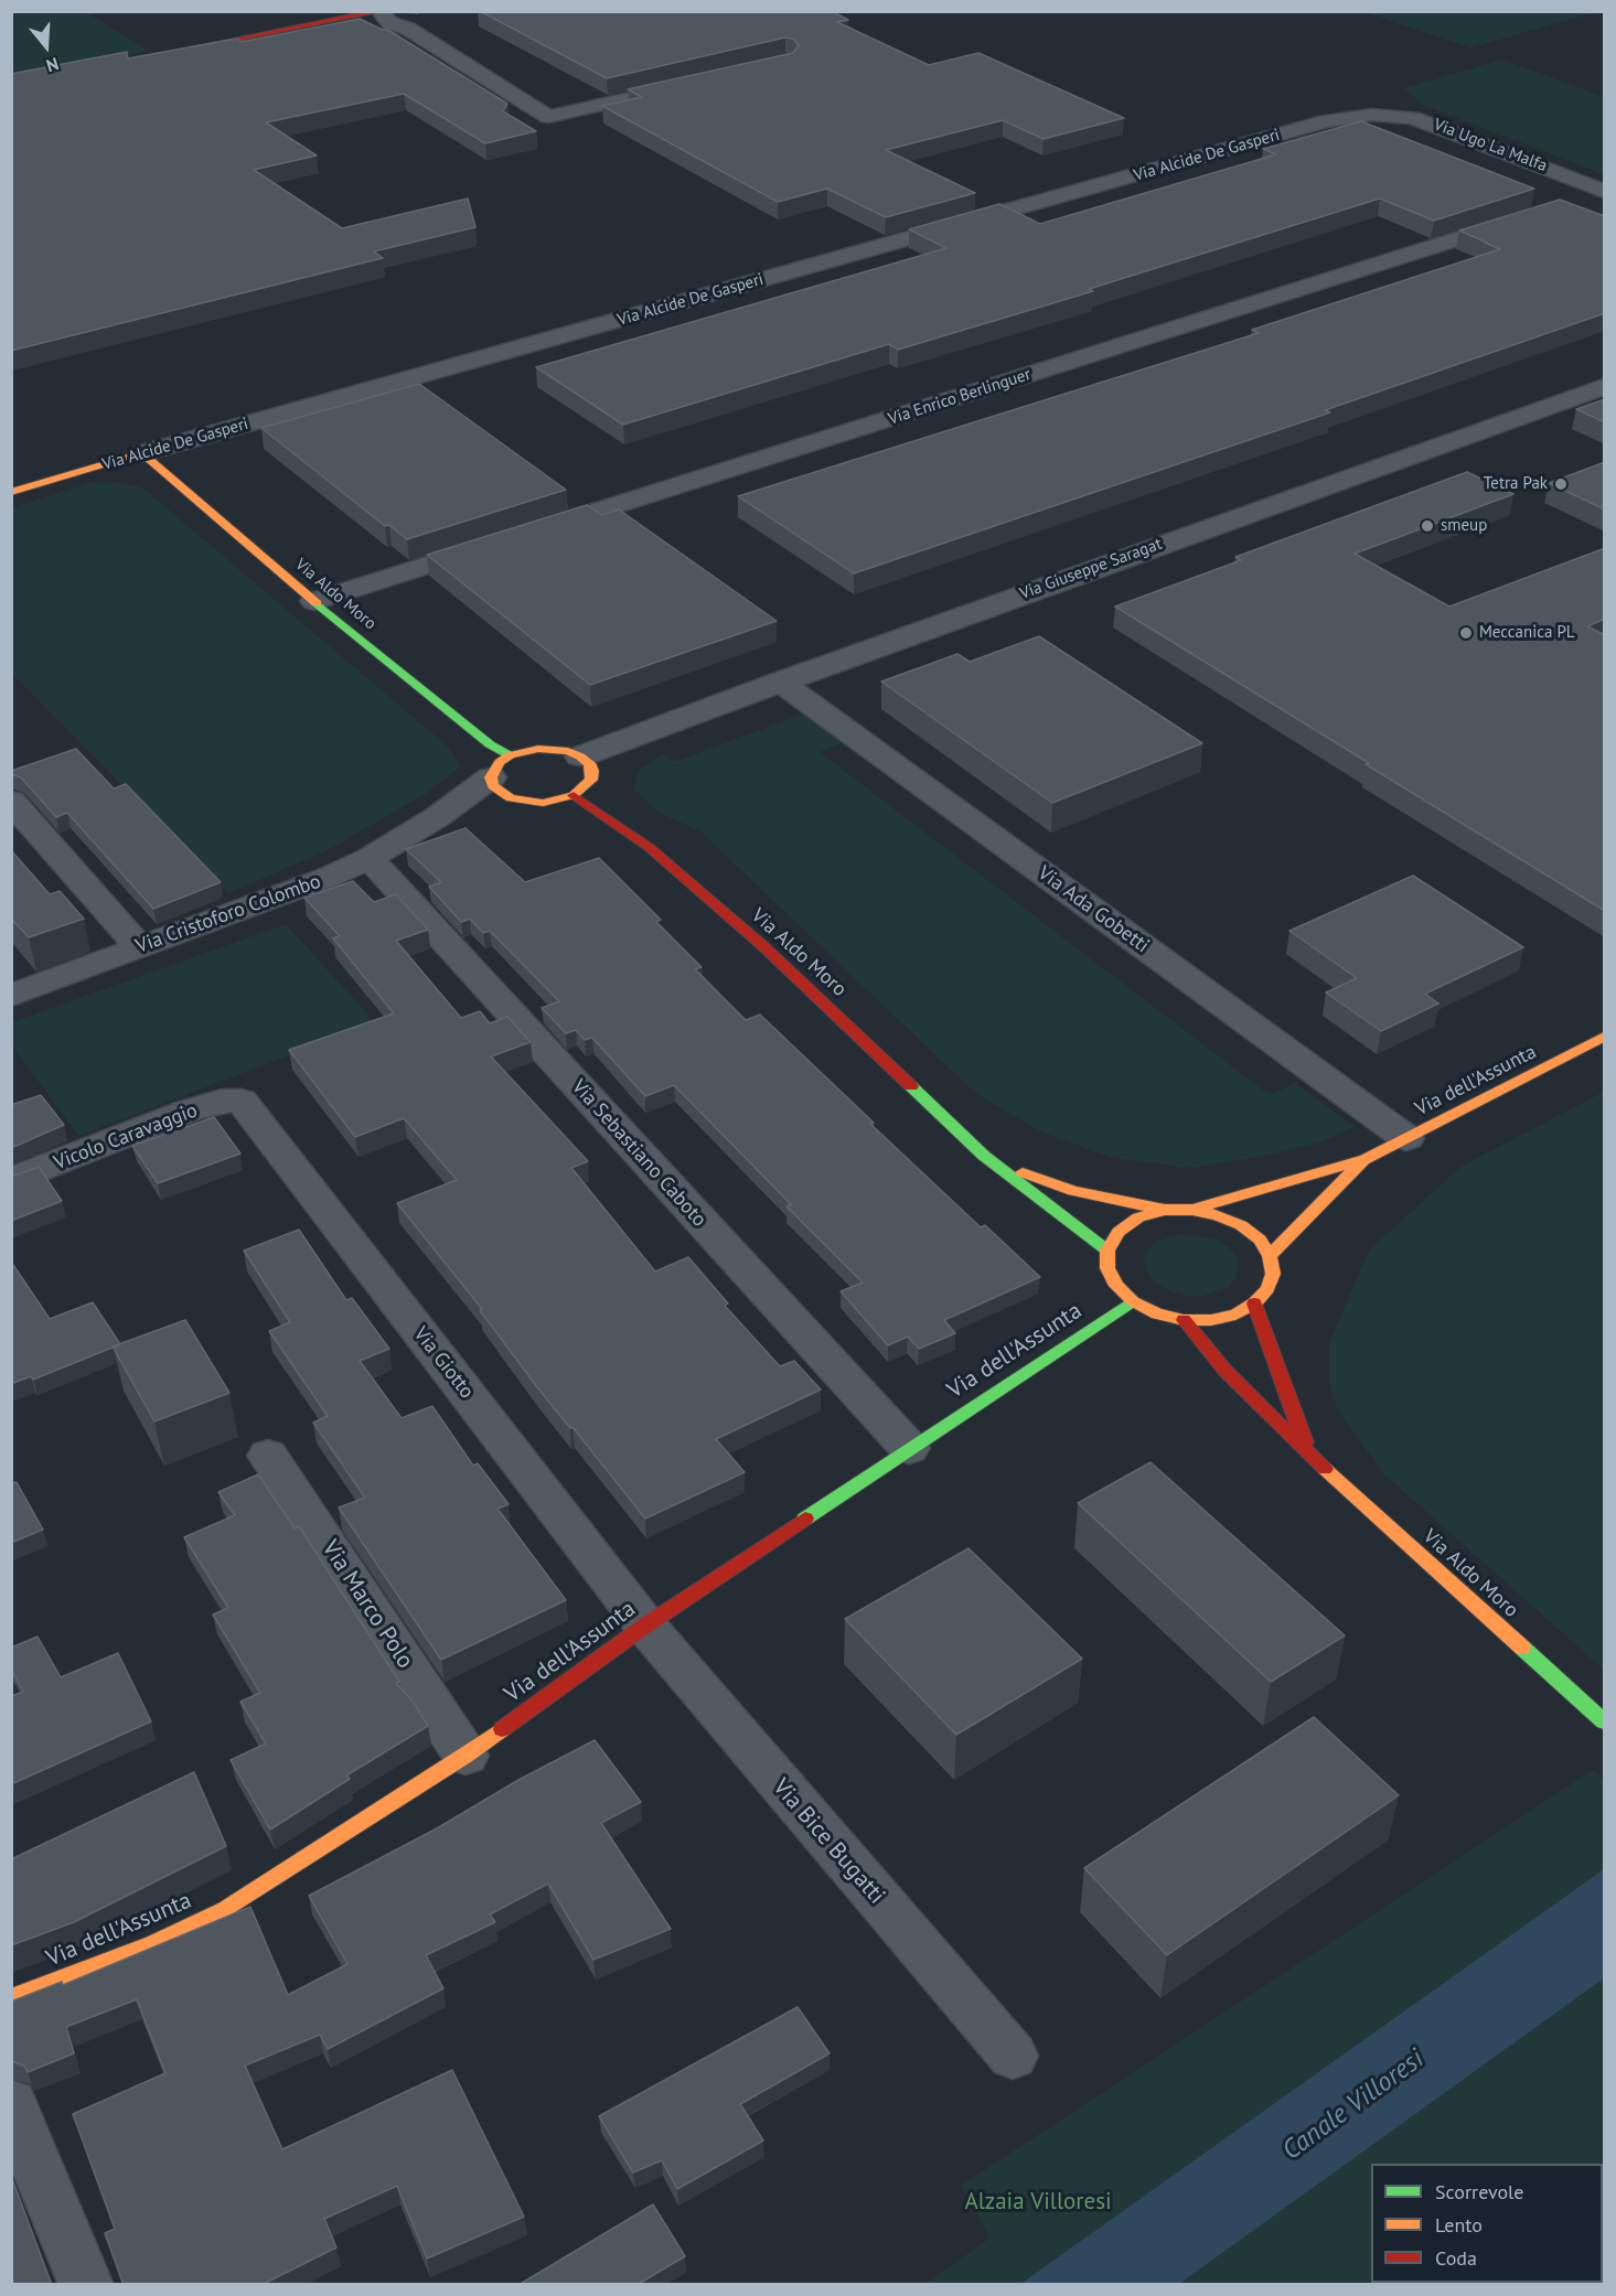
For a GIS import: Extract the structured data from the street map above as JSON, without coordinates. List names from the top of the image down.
{
  "streets": {
    "street": [
      "Via Ugo La Malfa",
      "Via Alcide De Gasperi",
      "Via Enrico Berlinguer",
      "Via Giuseppe Saragat",
      "Via Aldo Moro",
      "Via Ada Gobetti",
      "Via Cristoforo Colombo",
      "Via dell'Assunta",
      "Vicolo Caravaggio",
      "Via Sebastiano Caboto",
      "Via Giotto",
      "Via Marco Polo",
      "Via Bice Bugatti"
    ]
  },
  "crossings": [
    ["Via Ugo La Malfa", "Via Alcide De Gasperi"],
    ["Via Alcide De Gasperi", "Via Aldo Moro"],
    ["Via Giuseppe Saragat", "Via Ada Gobetti"],
    ["Via Aldo Moro", "Via Cristoforo Colombo"],
    ["Via Aldo Moro", "Via dell'Assunta"],
    ["Via Ada Gobetti", "Via dell'Assunta"],
    ["Via Cristoforo Colombo", "Via Sebastiano Caboto"],
    ["Via dell'Assunta", "Via Sebastiano Caboto"],
    ["Via dell'Assunta", "Via Giotto"],
    ["Via dell'Assunta", "Via Marco Polo"],
    ["Via dell'Assunta", "Via Bice Bugatti"],
    ["Vicolo Caravaggio", "Via Giotto"],
    ["Via Giotto", "Via Bice Bugatti"]
  ],
  "water": ["Canale Villoresi"],
  "parks": ["Alzaia Villoresi"],
  "places": ["Tetra Pak", "smeup", "Meccanica PL"],
  "legend": ["Scorrevole", "Lento", "Coda"],
  "north": "bottom"
}
